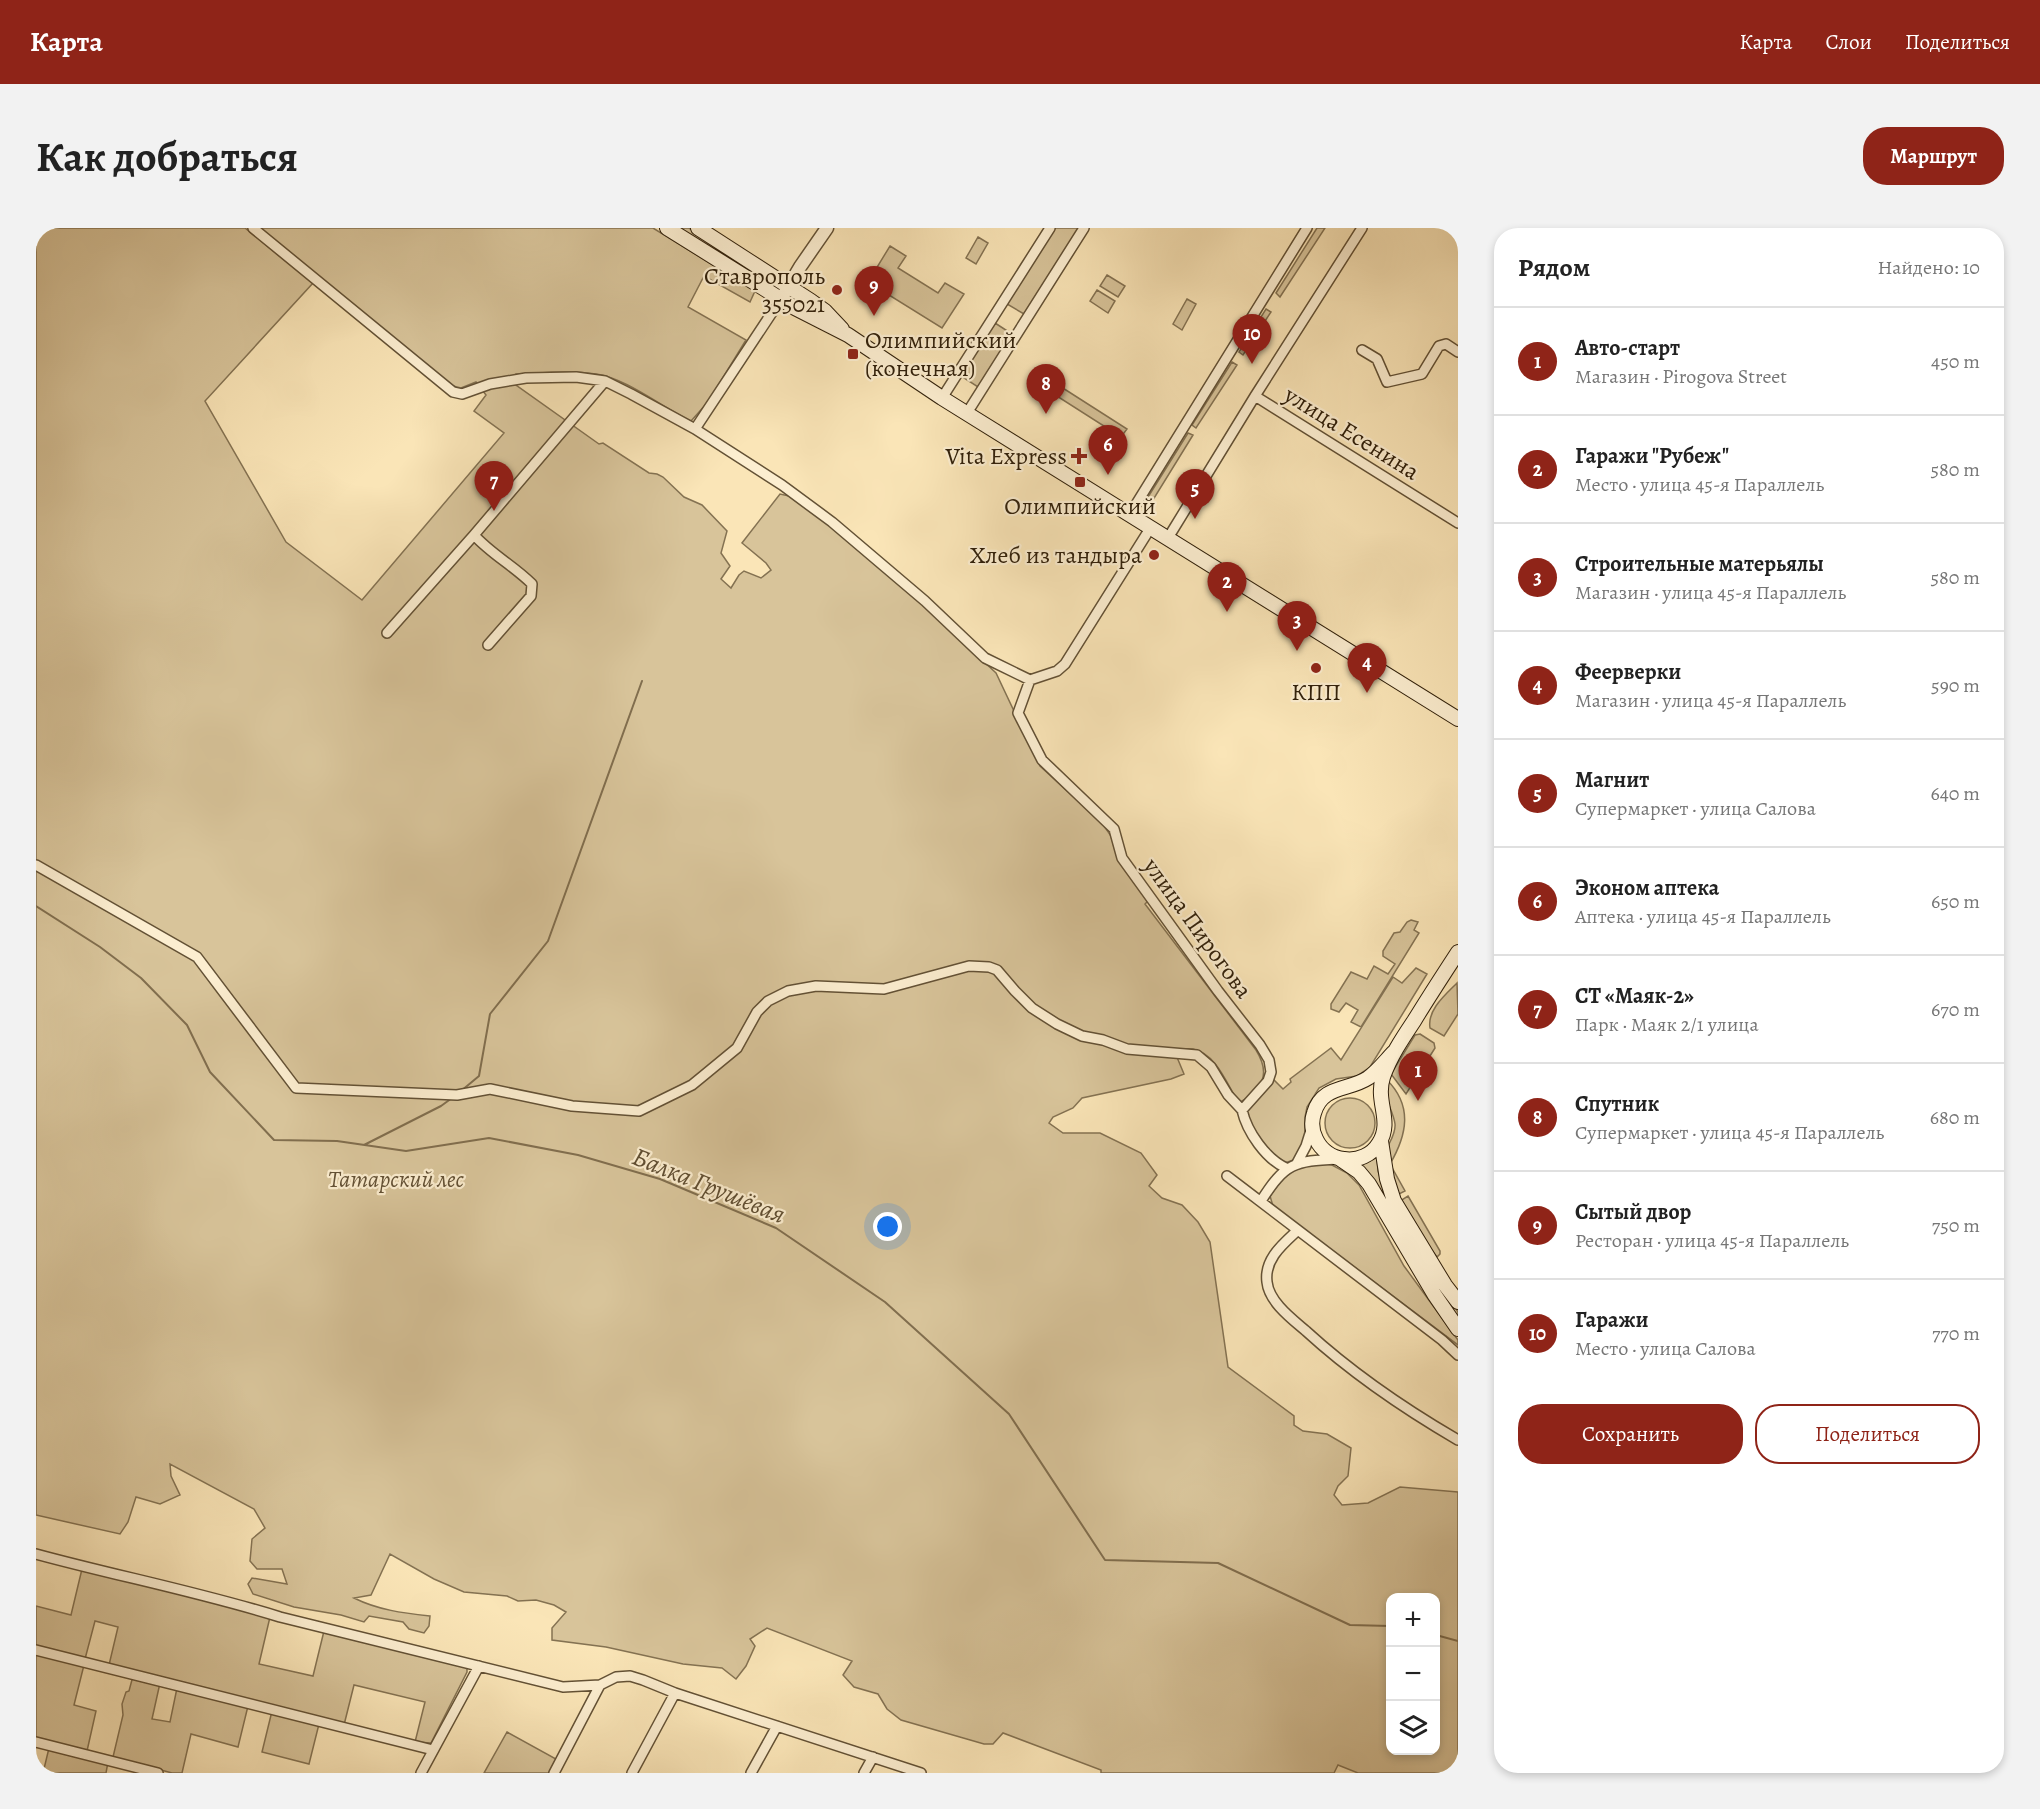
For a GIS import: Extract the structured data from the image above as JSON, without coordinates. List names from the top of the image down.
{
  "streets": {
    "street": ["улица Есенина", "улица Пирогова"]
  },
  "water": ["Балка Грушёвая"],
  "parks": ["Татарский лес"],
  "places": {
    "other": ["Ставрополь 355021", "Хлеб из тандыра", "КПП"],
    "transit": ["Олимпийский (конечная)", "Олимпийский"],
    "health": ["Vita Express"]
  },
  "page": {
    "header": "Карта",
    "nav": ["Карта", "Слои", "Поделиться"],
    "buttons": [
      "Маршрут",
      ["Сохранить", "Поделиться"]
    ],
    "title": "Как добраться",
    "heading": ["Рядом", "Найдено: 10"],
    "pins": [
      "9",
      "10",
      "8",
      "6",
      "7",
      "5",
      "2",
      "3",
      "4",
      "1"
    ],
    "list": [
      {
        "mark": "1",
        "name": "Авто-старт",
        "note": "Магазин · Pirogova Street",
        "value": "450 m"
      },
      {
        "mark": "2",
        "name": "Гаражи \"Рубеж\"",
        "note": "Место · улица 45-я Параллель",
        "value": "580 m"
      },
      {
        "mark": "3",
        "name": "Строительные матерьялы",
        "note": "Магазин · улица 45-я Параллель",
        "value": "580 m"
      },
      {
        "mark": "4",
        "name": "Феерверки",
        "note": "Магазин · улица 45-я Параллель",
        "value": "590 m"
      },
      {
        "mark": "5",
        "name": "Магнит",
        "note": "Супермаркет · улица Салова",
        "value": "640 m"
      },
      {
        "mark": "6",
        "name": "Эконом аптека",
        "note": "Аптека · улица 45-я Параллель",
        "value": "650 m"
      },
      {
        "mark": "7",
        "name": "СТ «Маяк-2»",
        "note": "Парк · Маяк 2/1 улица",
        "value": "670 m"
      },
      {
        "mark": "8",
        "name": "Спутник",
        "note": "Супермаркет · улица 45-я Параллель",
        "value": "680 m"
      },
      {
        "mark": "9",
        "name": "Сытый двор",
        "note": "Ресторан · улица 45-я Параллель",
        "value": "750 m"
      },
      {
        "mark": "10",
        "name": "Гаражи",
        "note": "Место · улица Салова",
        "value": "770 m"
      }
    ],
    "map_buttons": ["+", "−"]
  }
}
